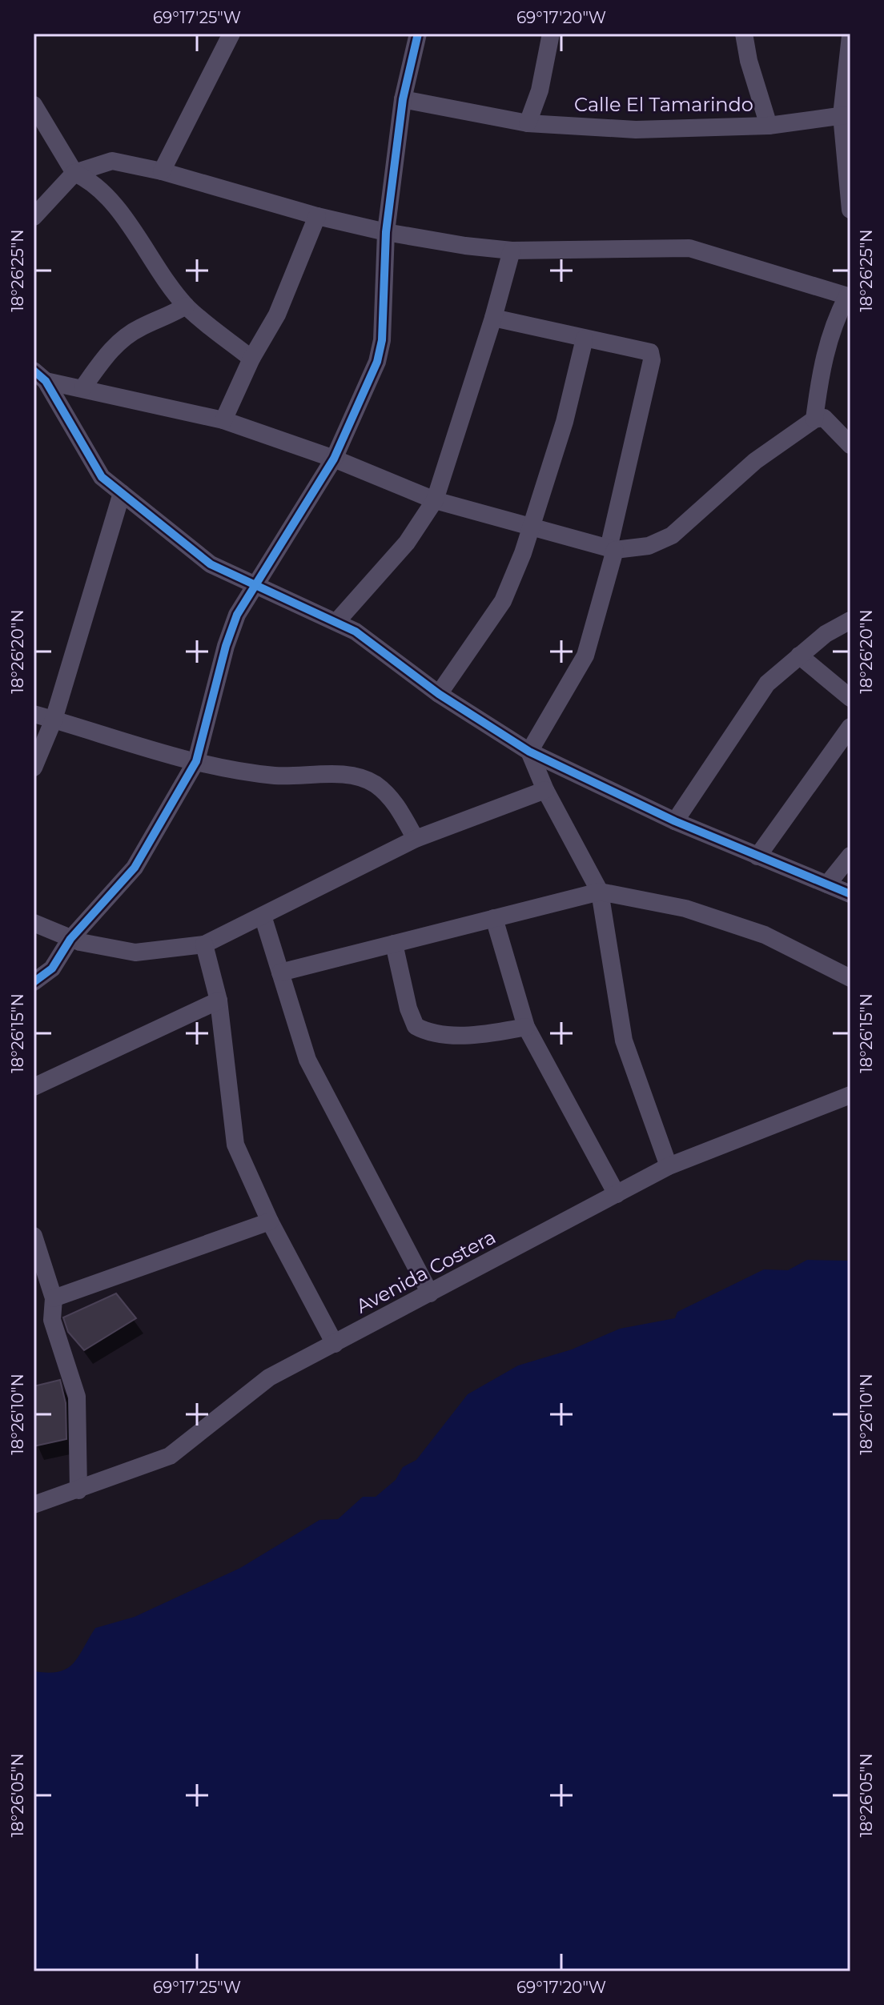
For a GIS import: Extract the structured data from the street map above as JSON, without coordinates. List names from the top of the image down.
{
  "streets": {
    "street": ["Calle El Tamarindo", "Avenida Costera"]
  },
  "coordinates": [
    "69°17'25\"W",
    "69°17'20\"W",
    "18°26'25\"N",
    "18°26'20\"N",
    "18°26'15\"N",
    "18°26'10\"N",
    "18°26'05\"N"
  ]
}
